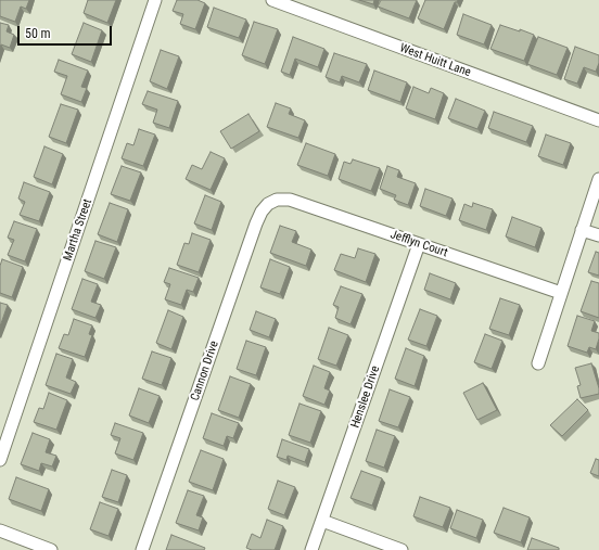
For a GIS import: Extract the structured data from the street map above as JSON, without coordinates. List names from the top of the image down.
{
  "streets": {
    "street": [
      "West Huitt Lane",
      "Martha Street",
      "Jefflyn Court",
      "Cannon Drive",
      "Henslee Drive"
    ]
  },
  "crossings": [
    ["Jefflyn Court", "Cannon Drive"],
    ["Jefflyn Court", "Henslee Drive"]
  ],
  "scale_bar": "50 m"
}
